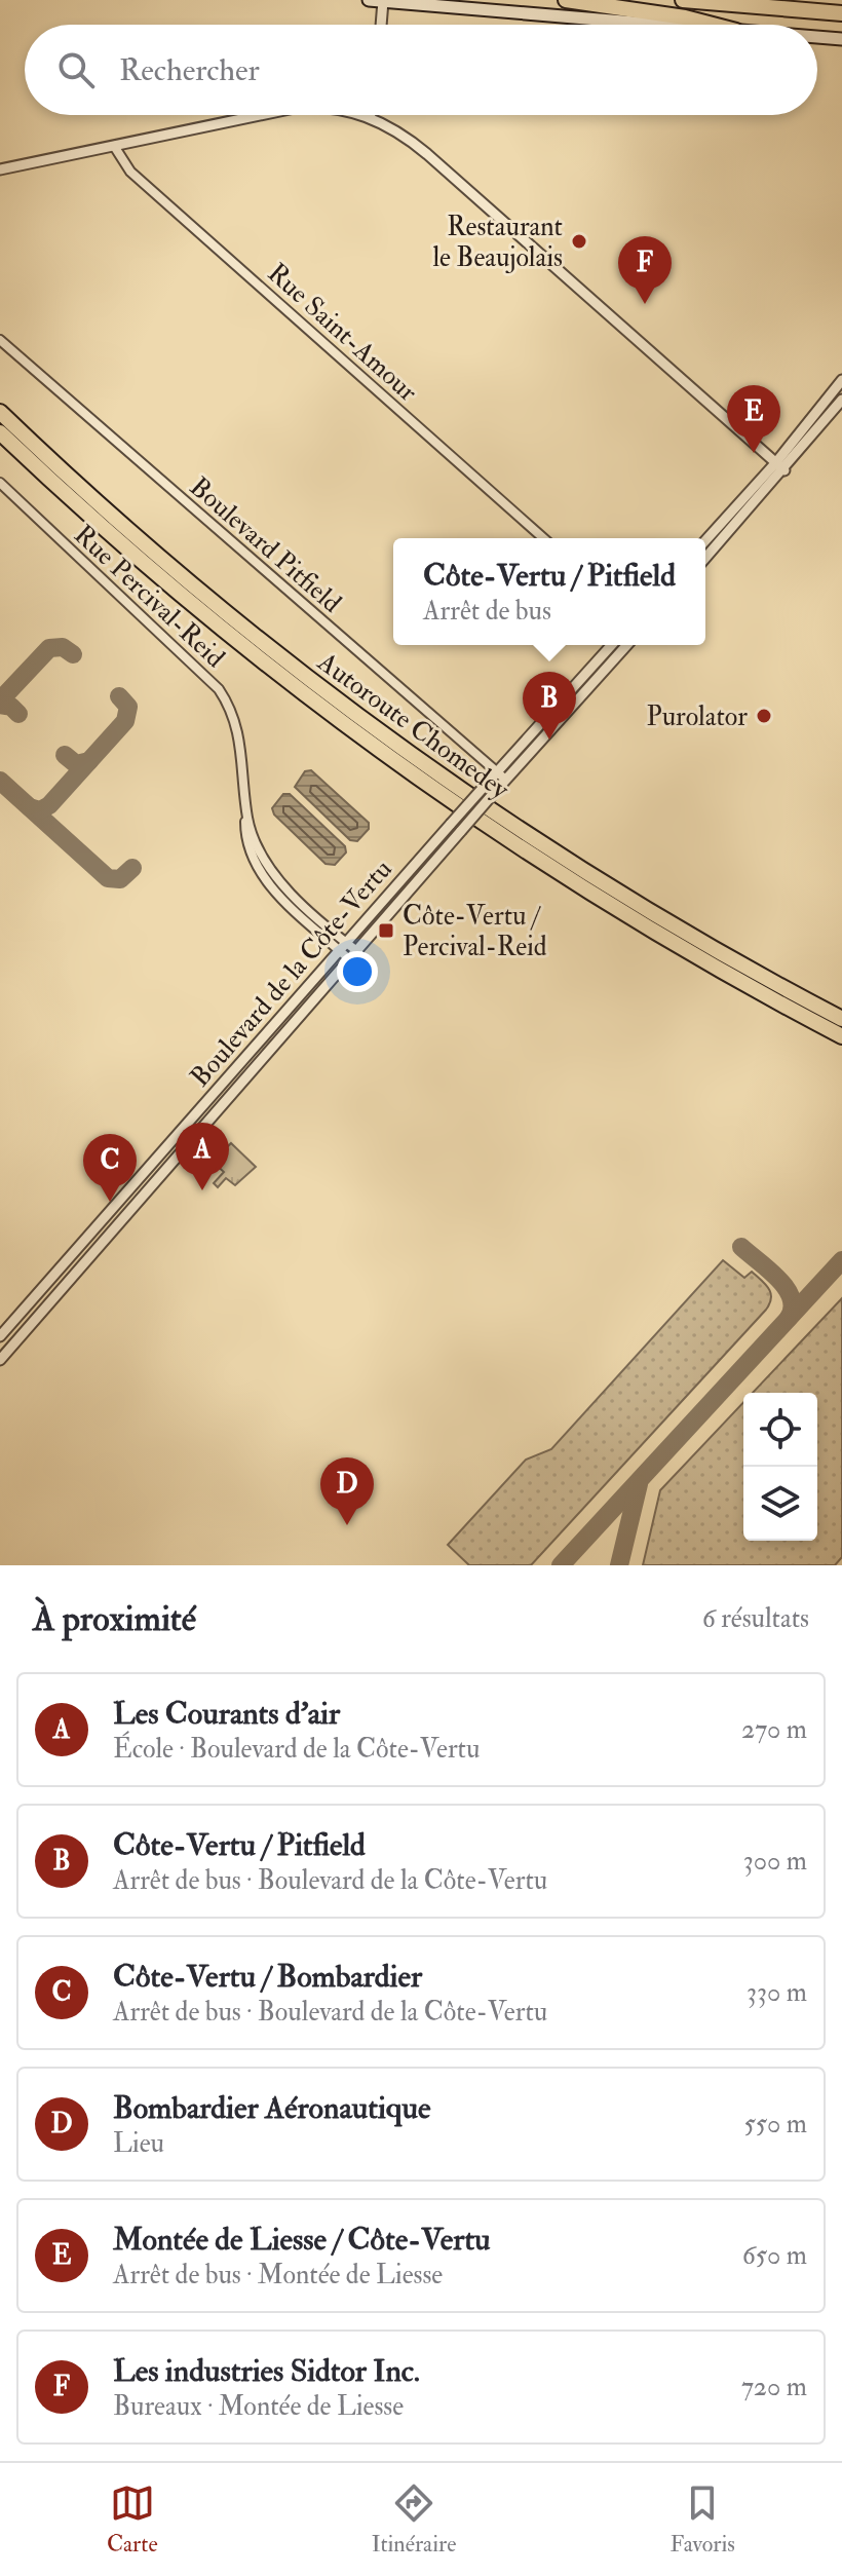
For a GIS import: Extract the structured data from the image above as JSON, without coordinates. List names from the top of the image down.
{
  "streets": {
    "highway": ["Autoroute Chomedey"],
    "street": [
      "Rue Saint-Amour",
      "Boulevard Pitfield",
      "Rue Percival-Reid",
      "Boulevard de la Côte-Vertu"
    ]
  },
  "crossings": [
    ["Boulevard Pitfield", "Boulevard de la Côte-Vertu"],
    ["Rue Percival-Reid", "Boulevard de la Côte-Vertu"]
  ],
  "places": {
    "other": ["Restaurant le Beaujolais", "Purolator"],
    "transit": ["Côte-Vertu / Percival-Reid"]
  },
  "page": {
    "search": "Rechercher",
    "pins": [
      "F",
      "E",
      "B",
      "A",
      "C",
      "D"
    ],
    "popup": ["Côte-Vertu / Pitfield", "Arrêt de bus"],
    "heading": ["À proximité", "6 résultats"],
    "list": [
      {
        "mark": "A",
        "name": "Les Courants d'air",
        "note": "École · Boulevard de la Côte-Vertu",
        "value": "270 m"
      },
      {
        "mark": "B",
        "name": "Côte-Vertu / Pitfield",
        "note": "Arrêt de bus · Boulevard de la Côte-Vertu",
        "value": "300 m"
      },
      {
        "mark": "C",
        "name": "Côte-Vertu / Bombardier",
        "note": "Arrêt de bus · Boulevard de la Côte-Vertu",
        "value": "330 m"
      },
      {
        "mark": "D",
        "name": "Bombardier Aéronautique",
        "note": "Lieu",
        "value": "550 m"
      },
      {
        "mark": "E",
        "name": "Montée de Liesse / Côte-Vertu",
        "note": "Arrêt de bus · Montée de Liesse",
        "value": "650 m"
      },
      {
        "mark": "F",
        "name": "Les industries Sidtor Inc.",
        "note": "Bureaux · Montée de Liesse",
        "value": "720 m"
      }
    ],
    "nav": ["Carte", "Itinéraire", "Favoris"]
  }
}
